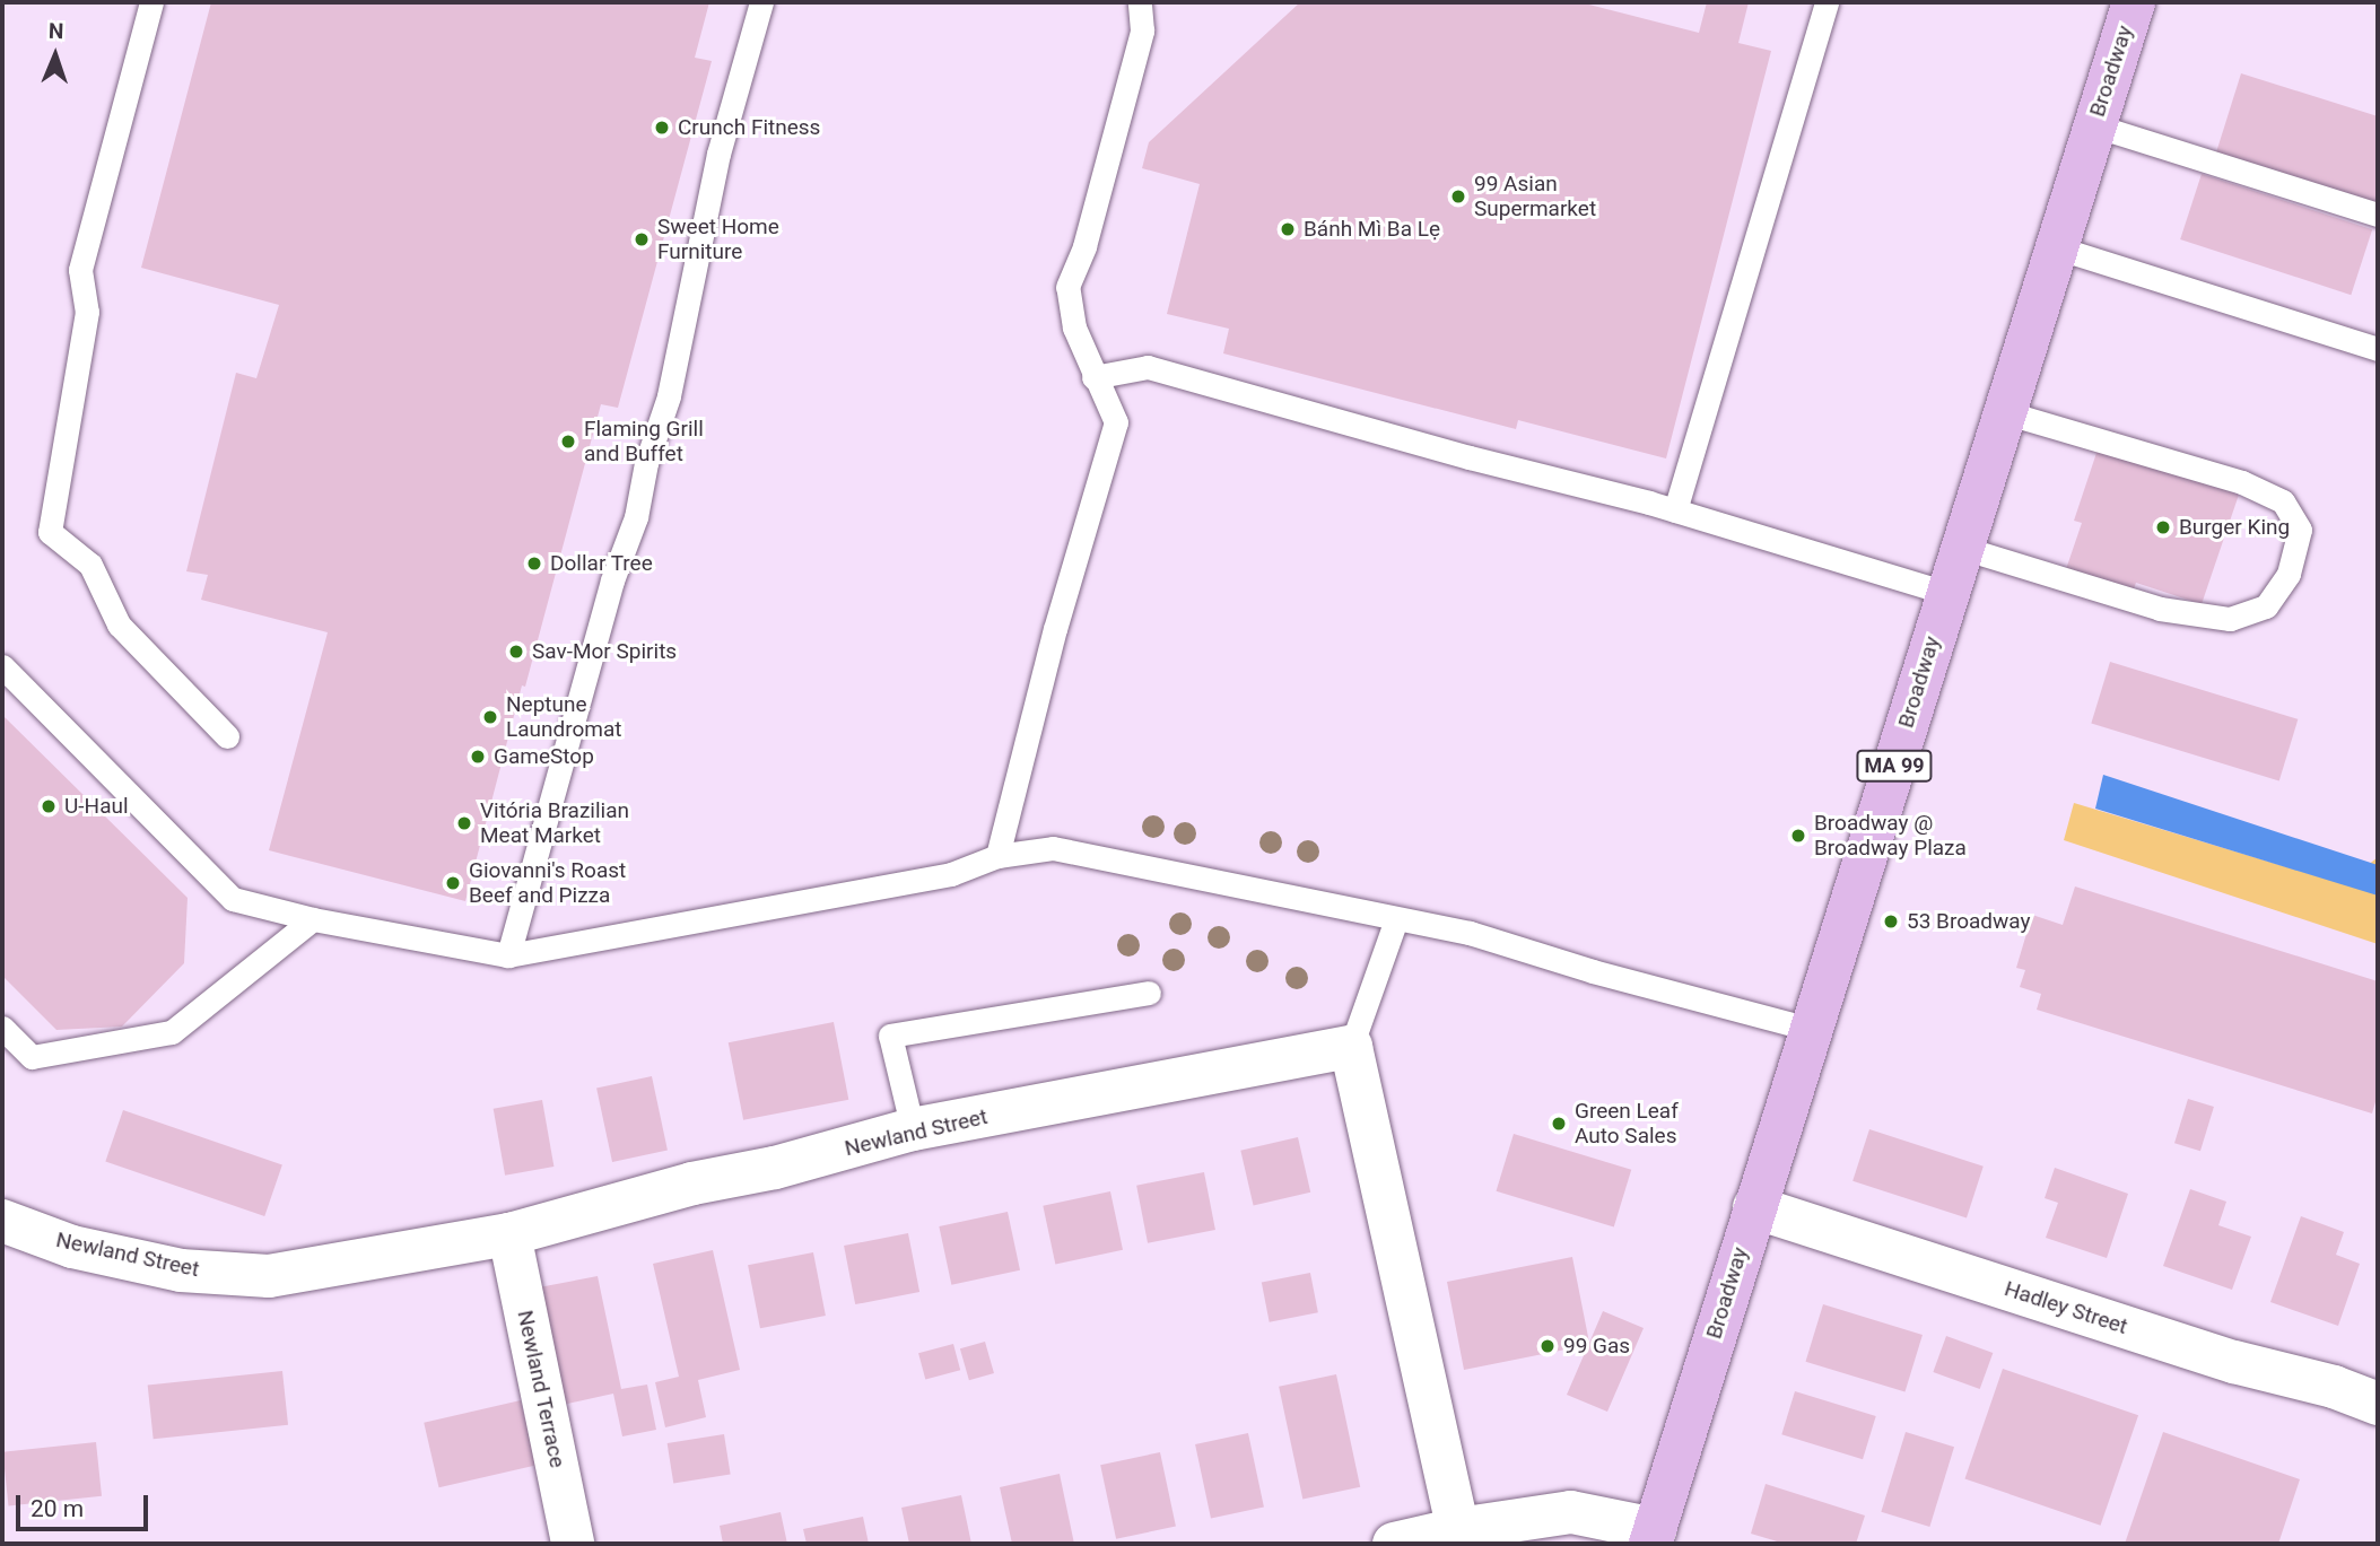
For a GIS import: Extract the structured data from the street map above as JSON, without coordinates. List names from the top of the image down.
{
  "streets": {
    "main road": ["Broadway", "MA 99"],
    "street": ["Newland Street", "Hadley Street", "Newland Terrace"]
  },
  "crossings": [
    ["Broadway", "Hadley Street"],
    ["Newland Street", "Newland Terrace"]
  ],
  "places": [
    "Crunch Fitness",
    "99 Asian Supermarket",
    "Bánh Mì Ba Lẹ",
    "Sweet Home Furniture",
    "Flaming Grill and Buffet",
    "Burger King",
    "Dollar Tree",
    "Sav-Mor Spirits",
    "Neptune Laundromat",
    "GameStop",
    "U-Haul",
    "Vitória Brazilian Meat Market",
    "Broadway @ Broadway Plaza",
    "Giovanni's Roast Beef and Pizza",
    "53 Broadway",
    "Green Leaf Auto Sales",
    "99 Gas"
  ],
  "scale_bar": "20 m",
  "north": "top"
}
